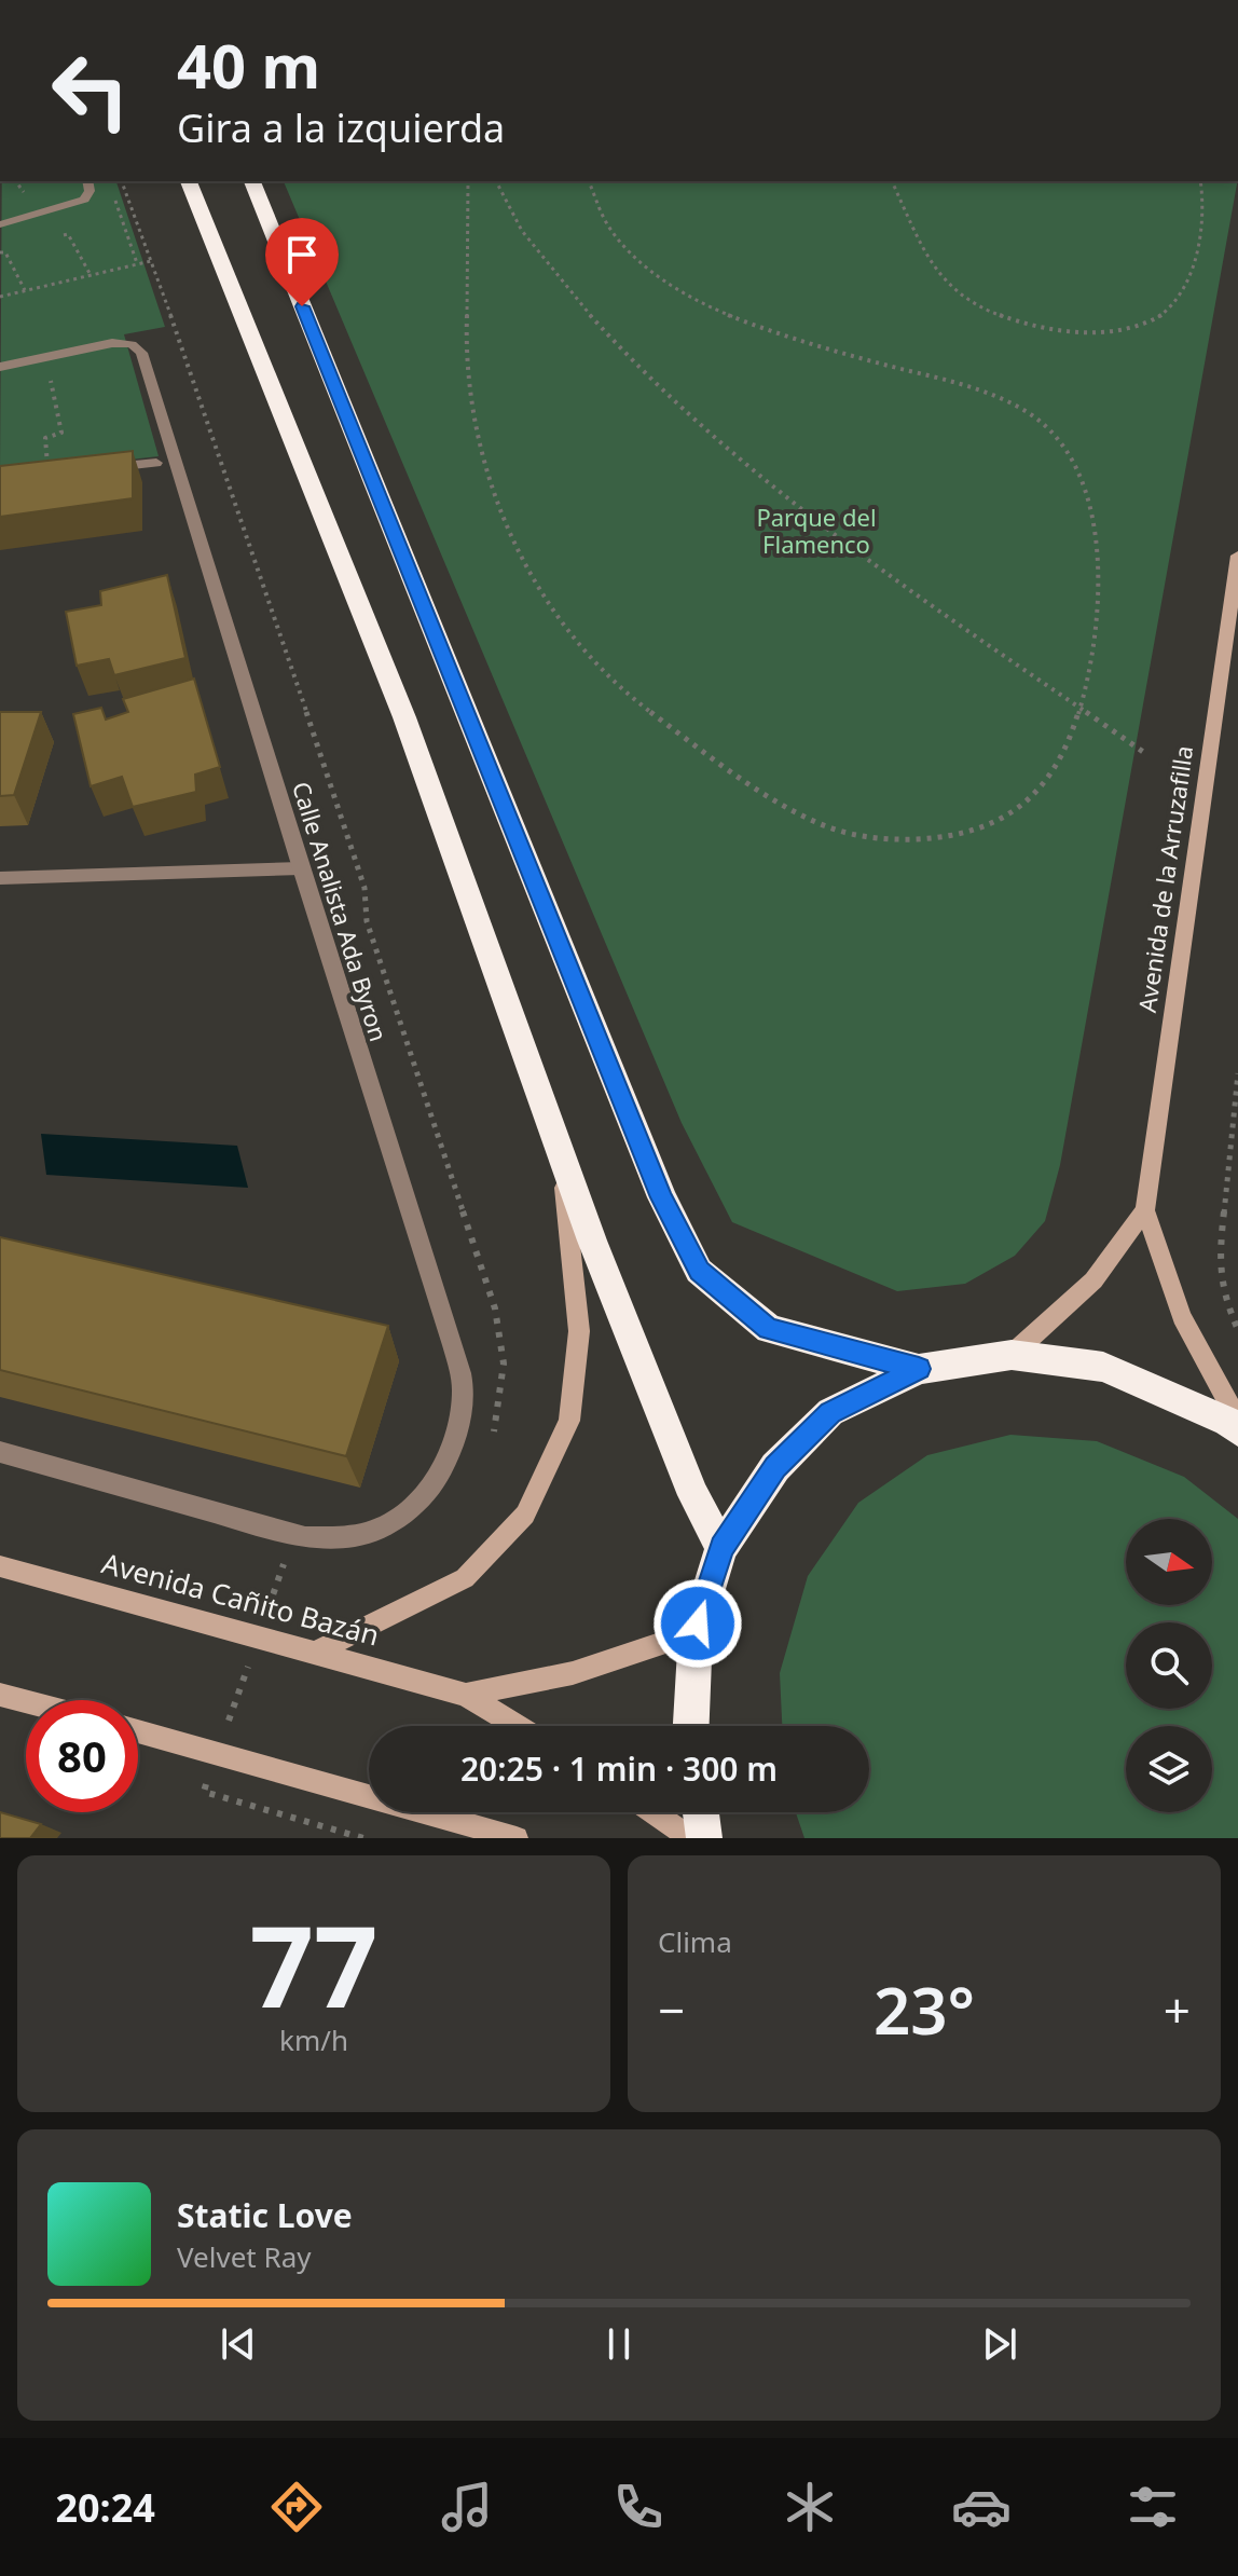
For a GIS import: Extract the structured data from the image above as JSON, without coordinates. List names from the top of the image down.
{
  "streets": {
    "main road": ["Avenida de la Arruzafilla", "Avenida Cañito Bazán"],
    "street": ["Calle Analista Ada Byron"]
  },
  "parks": ["Parque del Flamenco"],
  "north": "right",
  "page": {
    "turn": ["40 m", "Gira a la izquierda"],
    "limit": "80",
    "trip": "20:25 · 1 min · 300 m",
    "tile": [
      ["77", "km/h"],
      "Clima"
    ],
    "heat": ["−", "23°", "+"],
    "song": ["Static Love", "Velvet Ray"],
    "tabs": "20:24"
  }
}
